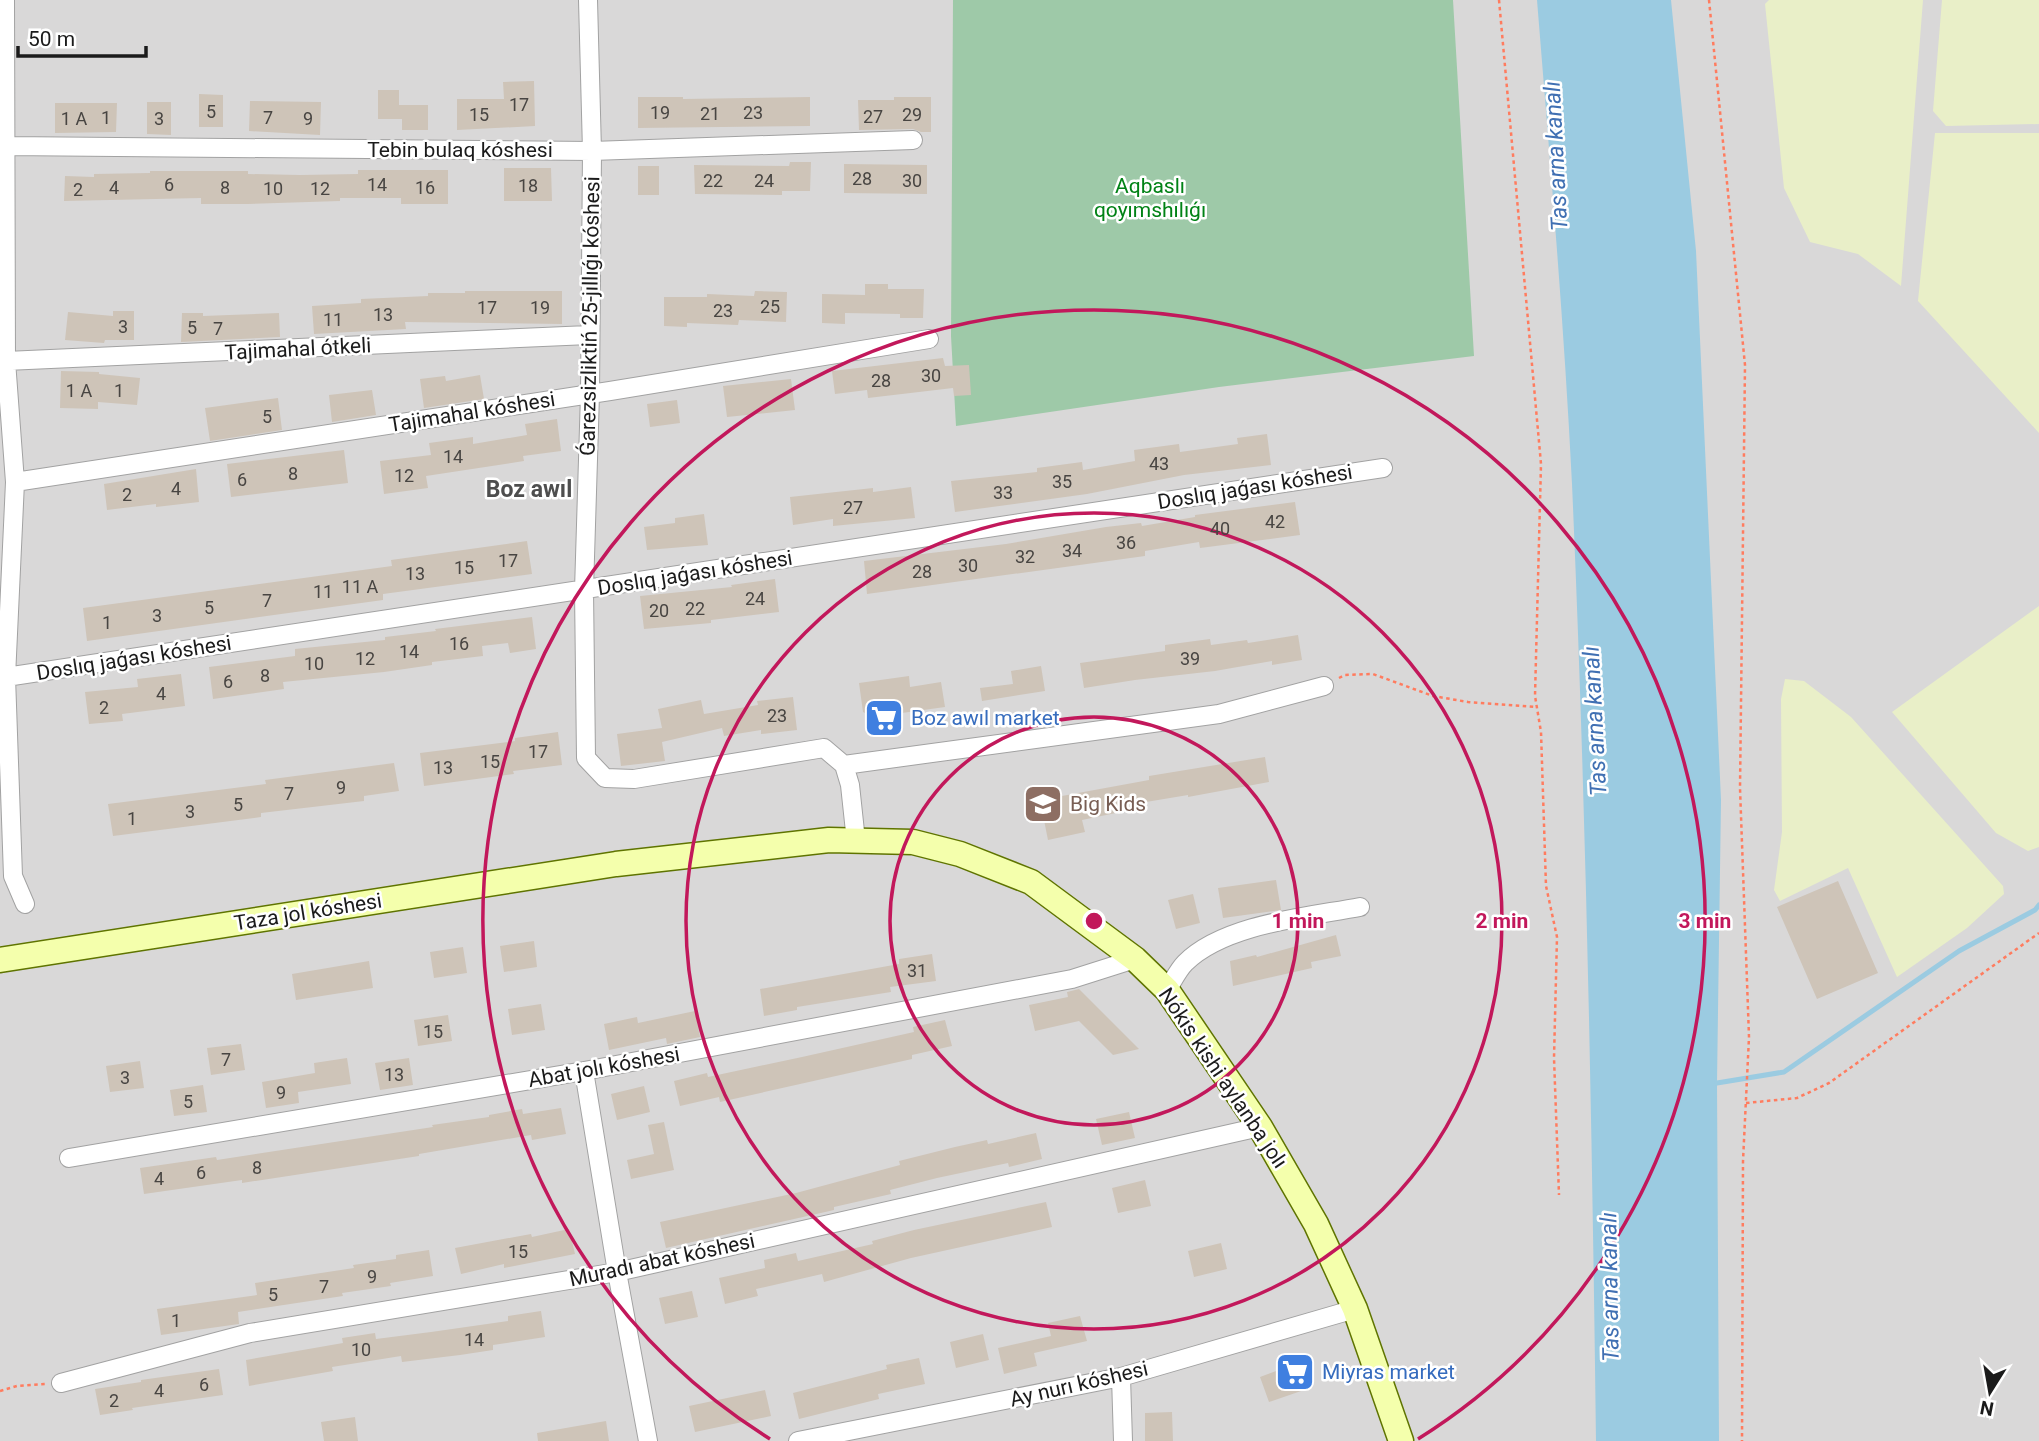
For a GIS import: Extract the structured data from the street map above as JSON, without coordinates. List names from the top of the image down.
{
  "streets": {
    "main road": ["Taza jol kóshesi", "Nókis kishi aylanba jolı"],
    "street": [
      "Tebin bulaq kóshesi",
      "Ǵarezsizliktiń 25-jıllıǵı kóshesi",
      "Tajimahal ótkeli",
      "Tajimahal kóshesi",
      "Doslıq jaǵası kóshesi",
      "Abat jolı kóshesi",
      "Muradı abat kóshesi",
      "Ay nurı kóshesi"
    ]
  },
  "crossings": [
    ["Tebin bulaq kóshesi", "Ǵarezsizliktiń 25-jıllıǵı kóshesi"],
    ["Ǵarezsizliktiń 25-jıllıǵı kóshesi", "Tajimahal ótkeli"],
    ["Ǵarezsizliktiń 25-jıllıǵı kóshesi", "Tajimahal kóshesi"],
    ["Ǵarezsizliktiń 25-jıllıǵı kóshesi", "Doslıq jaǵası kóshesi"],
    ["Taza jol kóshesi", "Nókis kishi aylanba jolı"],
    ["Abat jolı kóshesi", "Nókis kishi aylanba jolı"],
    ["Nókis kishi aylanba jolı", "Muradı abat kóshesi"],
    ["Nókis kishi aylanba jolı", "Ay nurı kóshesi"]
  ],
  "districts": ["Boz awıl"],
  "water": ["Tas arna kanalı"],
  "parks": ["Aqbaslı qoyımshılıǵı"],
  "places": {
    "supermarket": ["Boz awıl market", "Miyras market"],
    "school or university": ["Big Kids"]
  },
  "house_numbers": [
    "17",
    "5",
    "19",
    "23",
    "21",
    "15",
    "29",
    "27",
    "1",
    "7",
    "1 А",
    "3",
    "9",
    "28",
    "22",
    "24",
    "30",
    "6",
    "14",
    "18",
    "4",
    "8",
    "16",
    "10",
    "12",
    "2",
    "25",
    "17",
    "19",
    "23",
    "13",
    "11",
    "3",
    "5",
    "7",
    "30",
    "28",
    "1 А",
    "1",
    "5",
    "14",
    "43",
    "8",
    "12",
    "6",
    "35",
    "4",
    "33",
    "2",
    "27",
    "42",
    "40",
    "36",
    "34",
    "32",
    "17",
    "30",
    "15",
    "28",
    "13",
    "11 А",
    "11",
    "24",
    "7",
    "5",
    "22",
    "20",
    "3",
    "1",
    "16",
    "14",
    "12",
    "39",
    "10",
    "8",
    "6",
    "4",
    "2",
    "23",
    "17",
    "15",
    "13",
    "9",
    "7",
    "5",
    "3",
    "1",
    "31",
    "15",
    "7",
    "13",
    "3",
    "9",
    "5",
    "8",
    "6",
    "4",
    "15",
    "9",
    "7",
    "5",
    "1",
    "14",
    "10",
    "6",
    "4",
    "2"
  ],
  "scale_bar": "50 m",
  "north": "bottom",
  "rings": ["1 min", "2 min", "3 min"]
}
